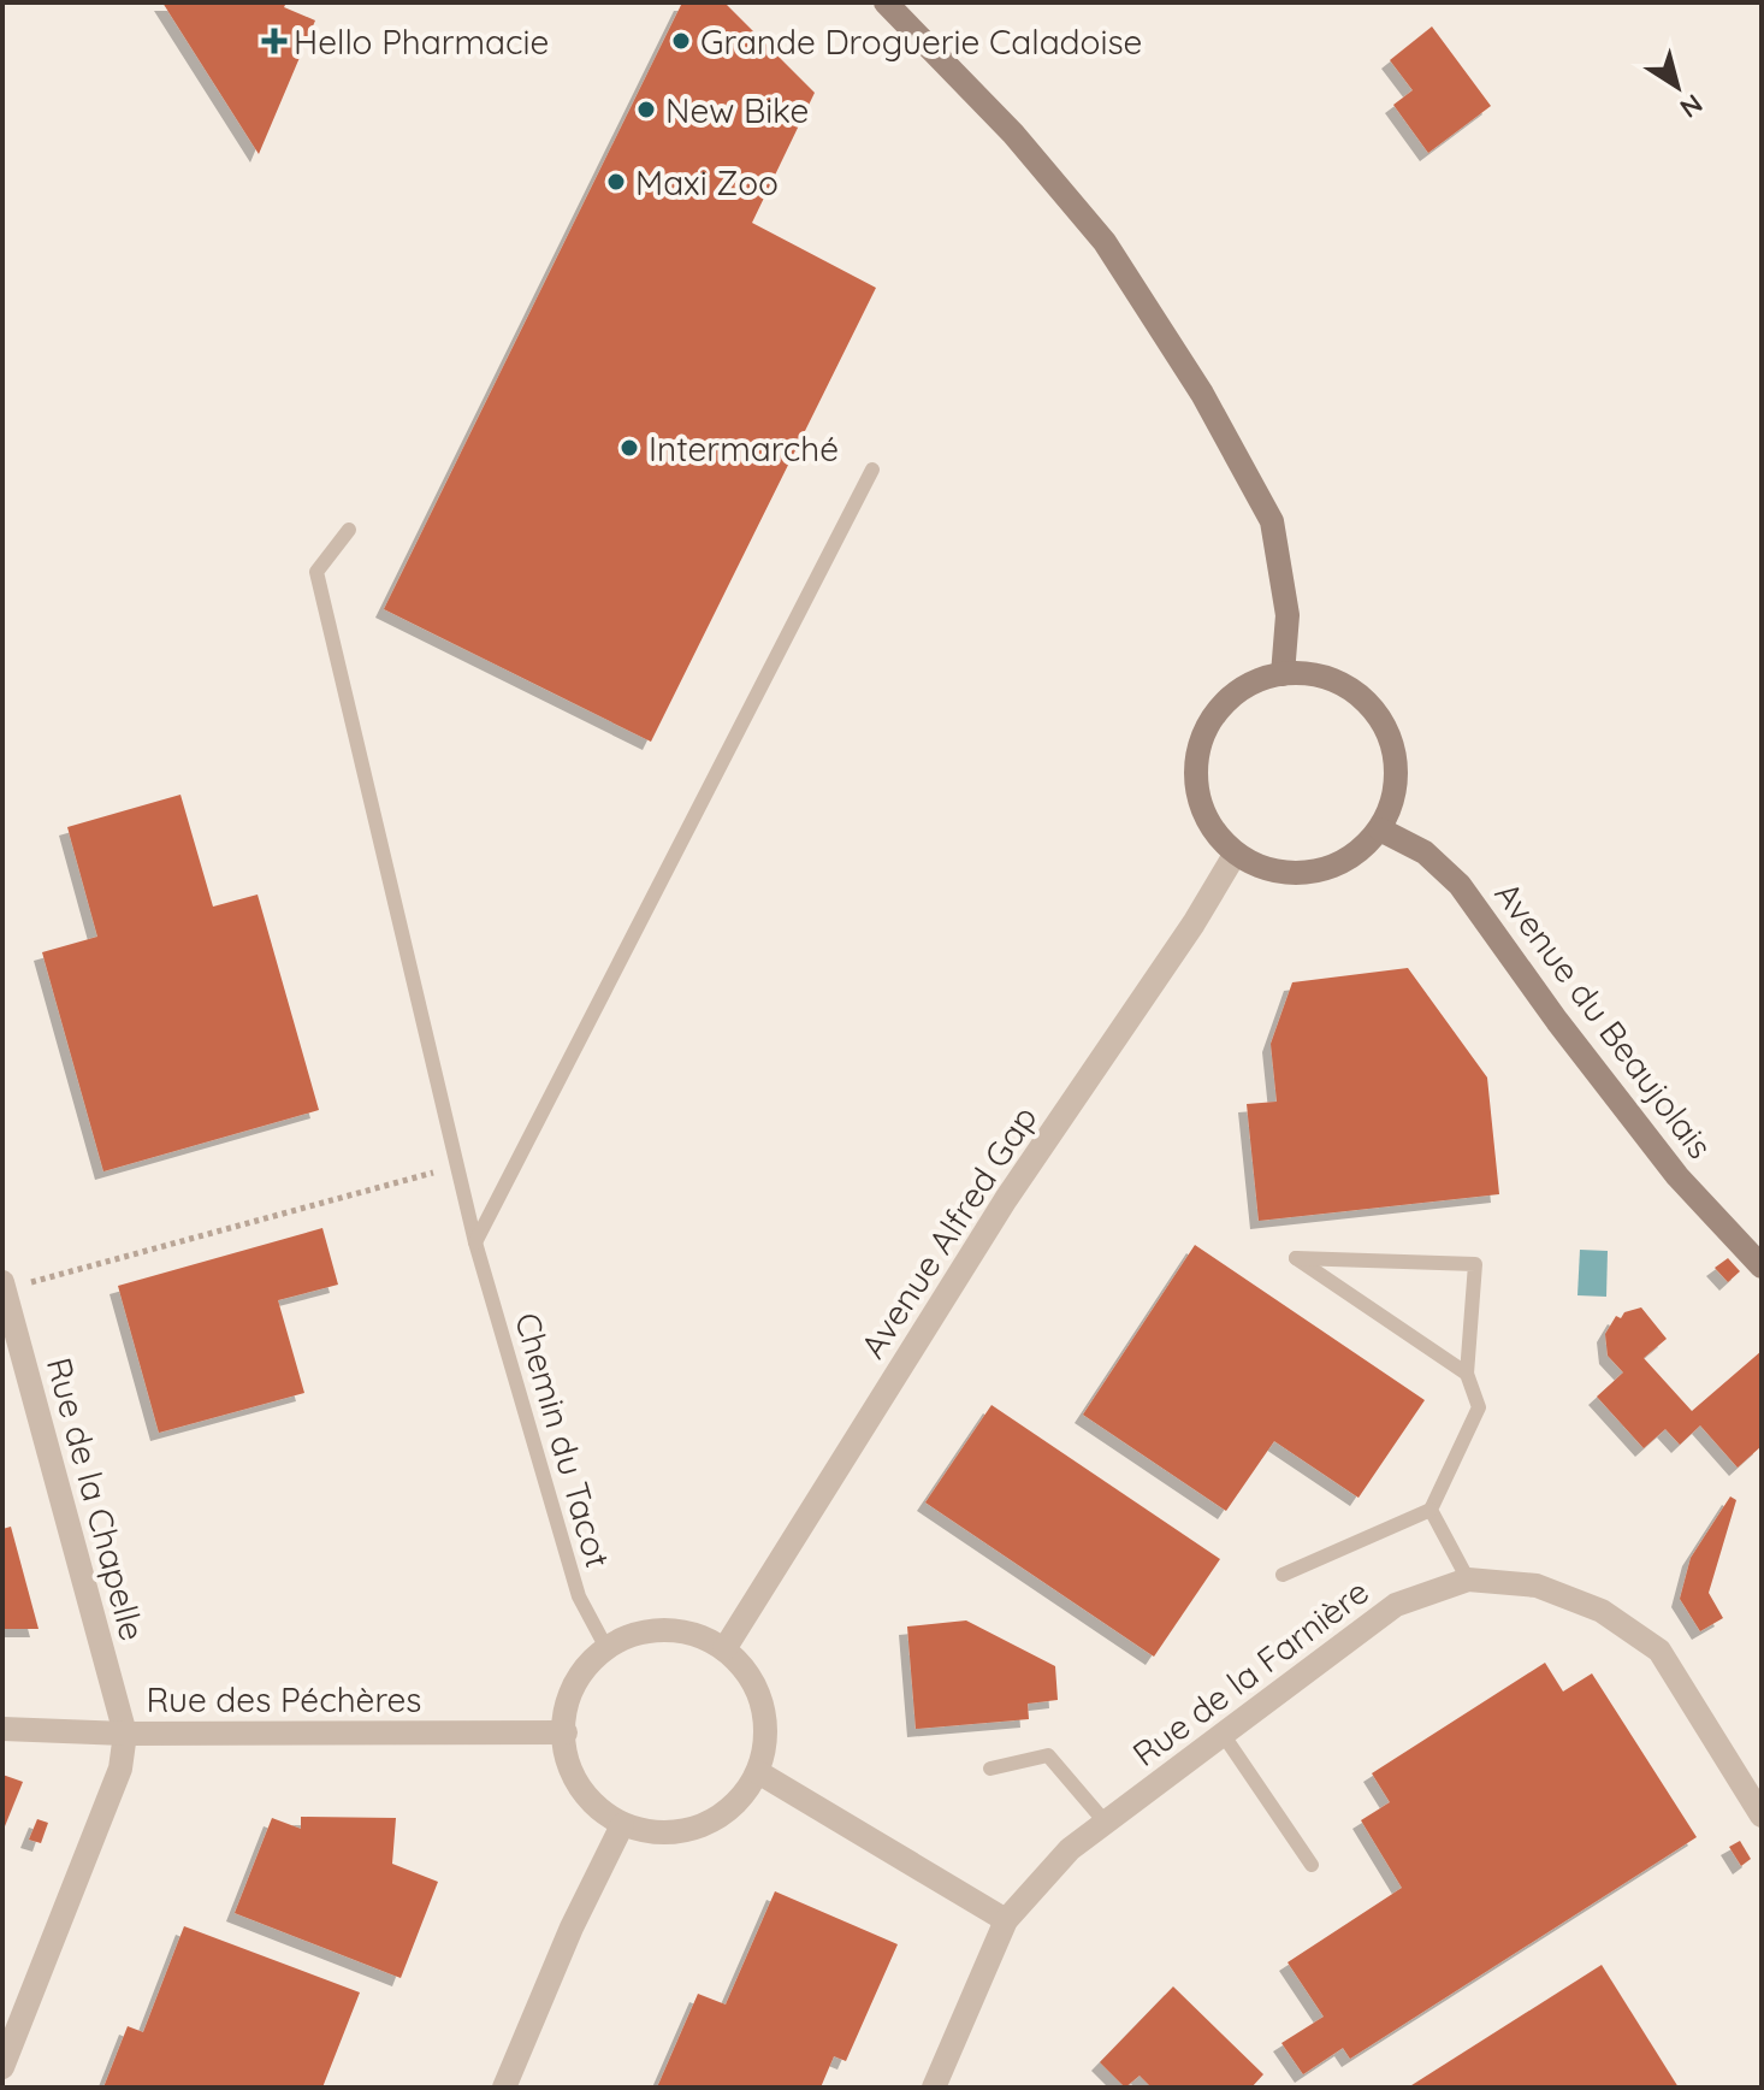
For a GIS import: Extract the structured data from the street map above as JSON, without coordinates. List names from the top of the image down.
{
  "streets": {
    "main road": ["Avenue du Beaujolais"],
    "street": [
      "Avenue Alfred Gap",
      "Rue de la Chapelle",
      "Rue de la Farnière",
      "Rue des Péchères"
    ],
    "lane": ["Chemin du Tacot"]
  },
  "crossings": [
    ["Avenue du Beaujolais", "Avenue Alfred Gap"],
    ["Avenue Alfred Gap", "Chemin du Tacot"],
    ["Avenue Alfred Gap", "Rue des Péchères"],
    ["Chemin du Tacot", "Rue des Péchères"],
    ["Rue de la Chapelle", "Rue des Péchères"]
  ],
  "places": {
    "health": ["Hello Pharmacie"],
    "other": [
      "Grande Droguerie Caladoise",
      "New Bike",
      "Maxi Zoo",
      "Intermarché"
    ]
  },
  "north": "bottom right"
}
